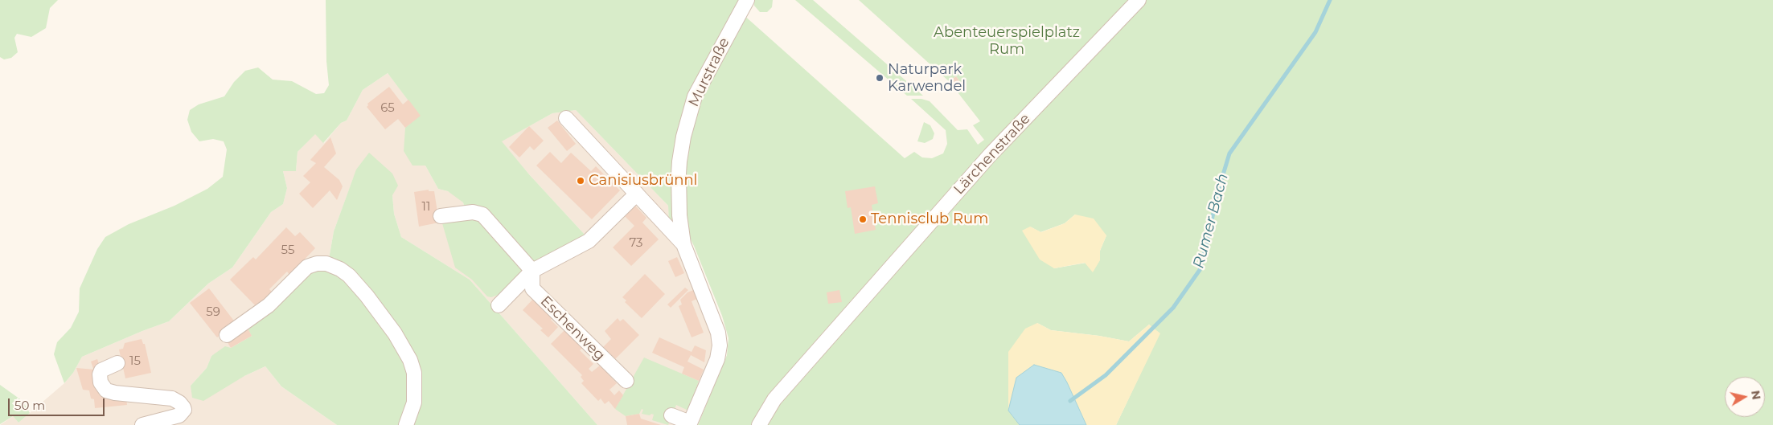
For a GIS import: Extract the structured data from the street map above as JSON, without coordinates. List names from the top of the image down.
{
  "streets": {
    "street": ["Murstraße", "Lärchenstraße", "Eschenweg"]
  },
  "water": ["Rumer Bach"],
  "parks": ["Abenteuerspielplatz Rum"],
  "places": ["Naturpark Karwendel", "Canisiusbrünnl", "Tennisclub Rum"],
  "house_numbers": [
    "65",
    "11",
    "73",
    "55",
    "59",
    "15"
  ],
  "scale_bar": "50 m",
  "north": "right"
}
